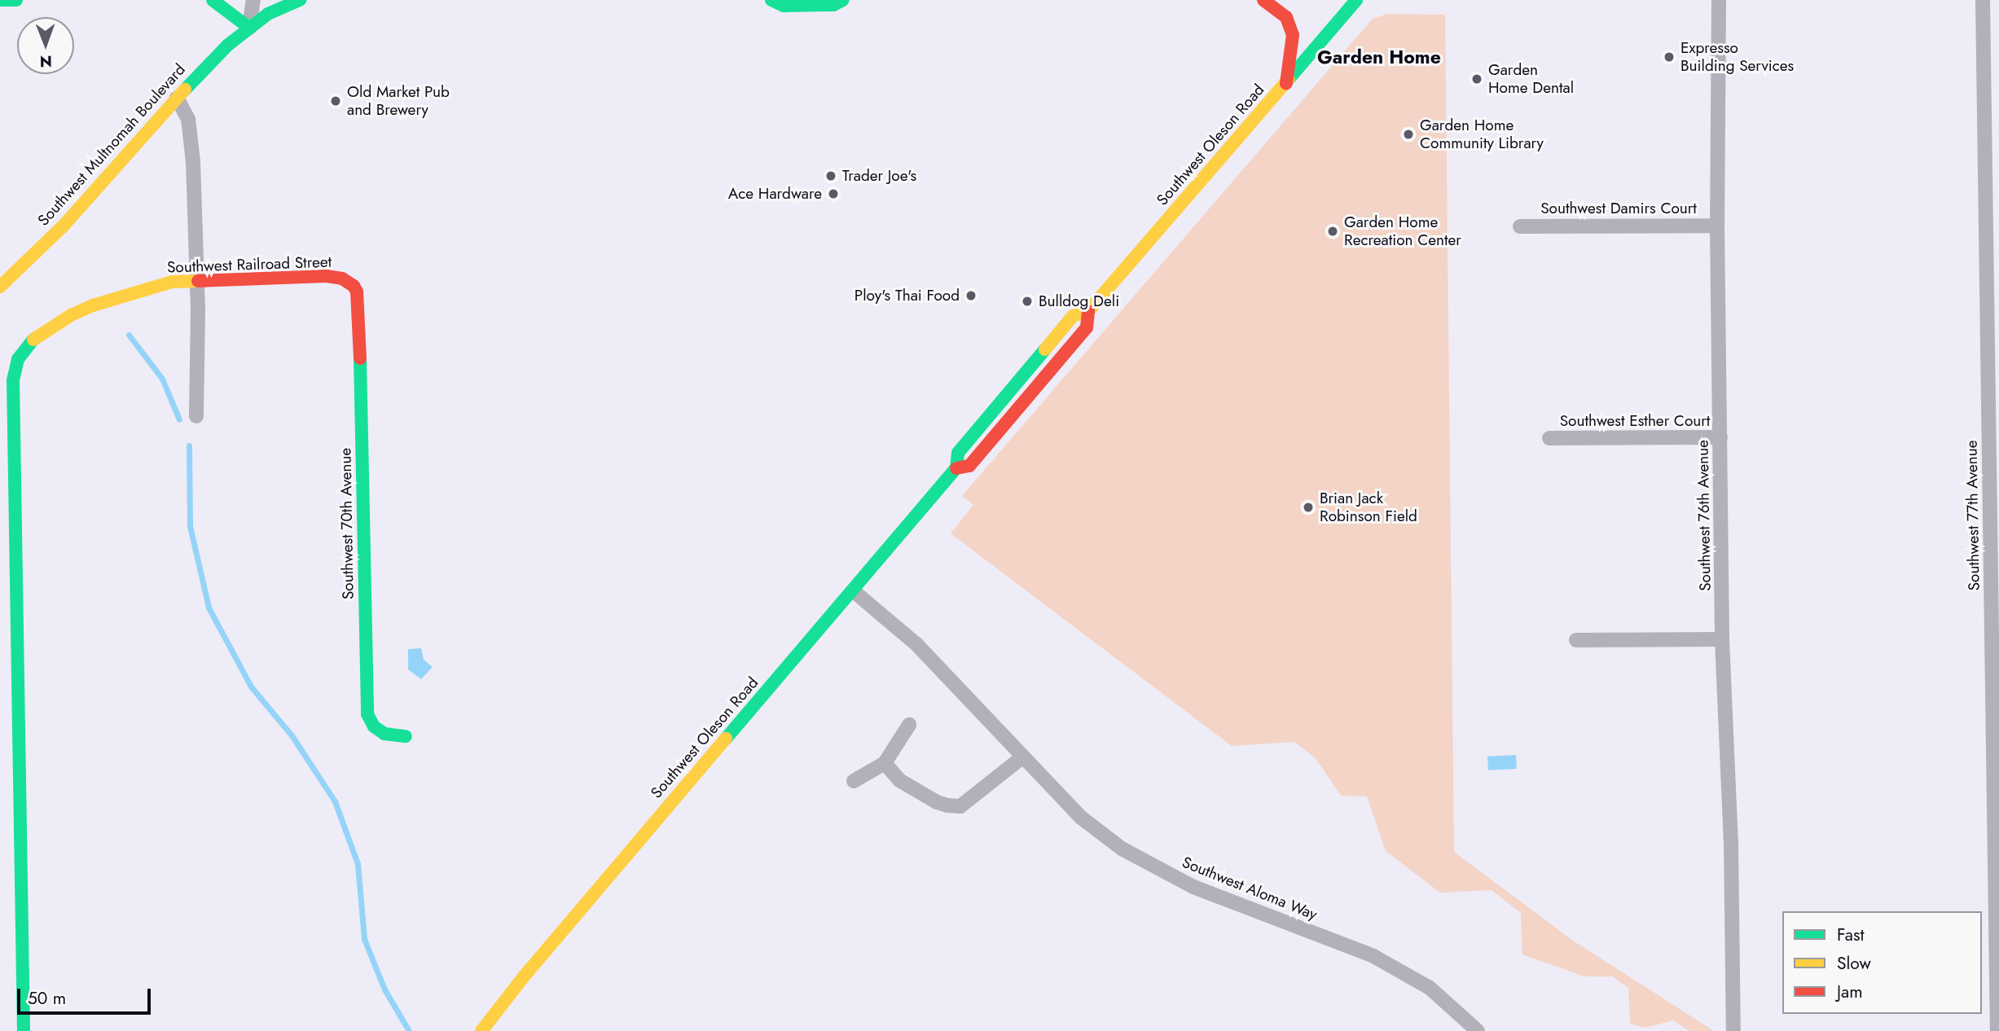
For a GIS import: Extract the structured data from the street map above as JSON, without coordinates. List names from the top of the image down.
{
  "streets": {
    "main road": [
      "Southwest Multnomah Boulevard",
      "Southwest Oleson Road",
      "Southwest Railroad Street",
      "Southwest 70th Avenue"
    ],
    "street": [
      "Southwest Damirs Court",
      "Southwest Esther Court",
      "Southwest 76th Avenue",
      "Southwest 77th Avenue",
      "Southwest Aloma Way"
    ]
  },
  "crossings": [
    ["Southwest Oleson Road", "Southwest Aloma Way"],
    ["Southwest Damirs Court", "Southwest 76th Avenue"],
    ["Southwest Railroad Street", "Southwest 70th Avenue"],
    ["Southwest Esther Court", "Southwest 76th Avenue"]
  ],
  "districts": ["Garden Home"],
  "places": [
    "Expresso Building Services",
    "Garden Home Dental",
    "Old Market Pub and Brewery",
    "Garden Home Community Library",
    "Trader Joe's",
    "Ace Hardware",
    "Garden Home Recreation Center",
    "Ploy's Thai Food",
    "Bulldog Deli",
    "Brian Jack Robinson Field"
  ],
  "legend": ["Fast", "Slow", "Jam"],
  "scale_bar": "50 m",
  "north": "bottom"
}
